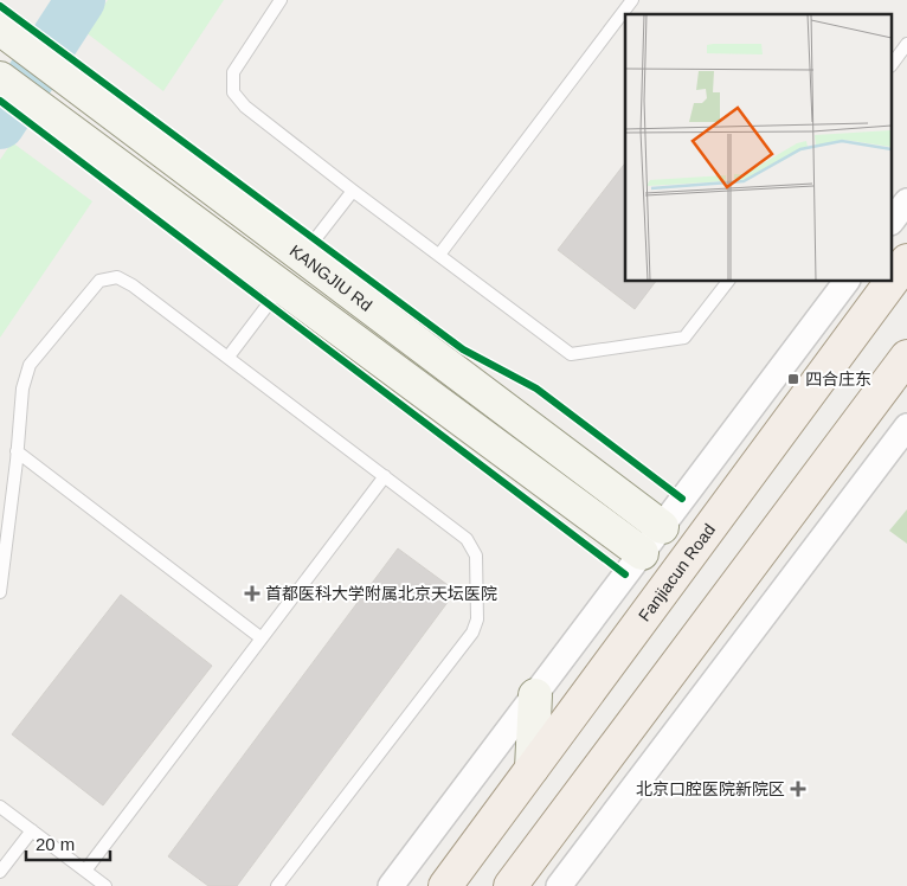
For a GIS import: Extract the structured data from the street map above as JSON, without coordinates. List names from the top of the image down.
{
  "streets": {
    "main road": ["Fanjiacun Road"],
    "street": ["KANGJIU Rd"]
  },
  "places": {
    "transit": ["四合庄东"],
    "health": ["首都医科大学附属北京天坛医院", "北京口腔医院新院区"]
  },
  "scale_bar": "20 m"
}
